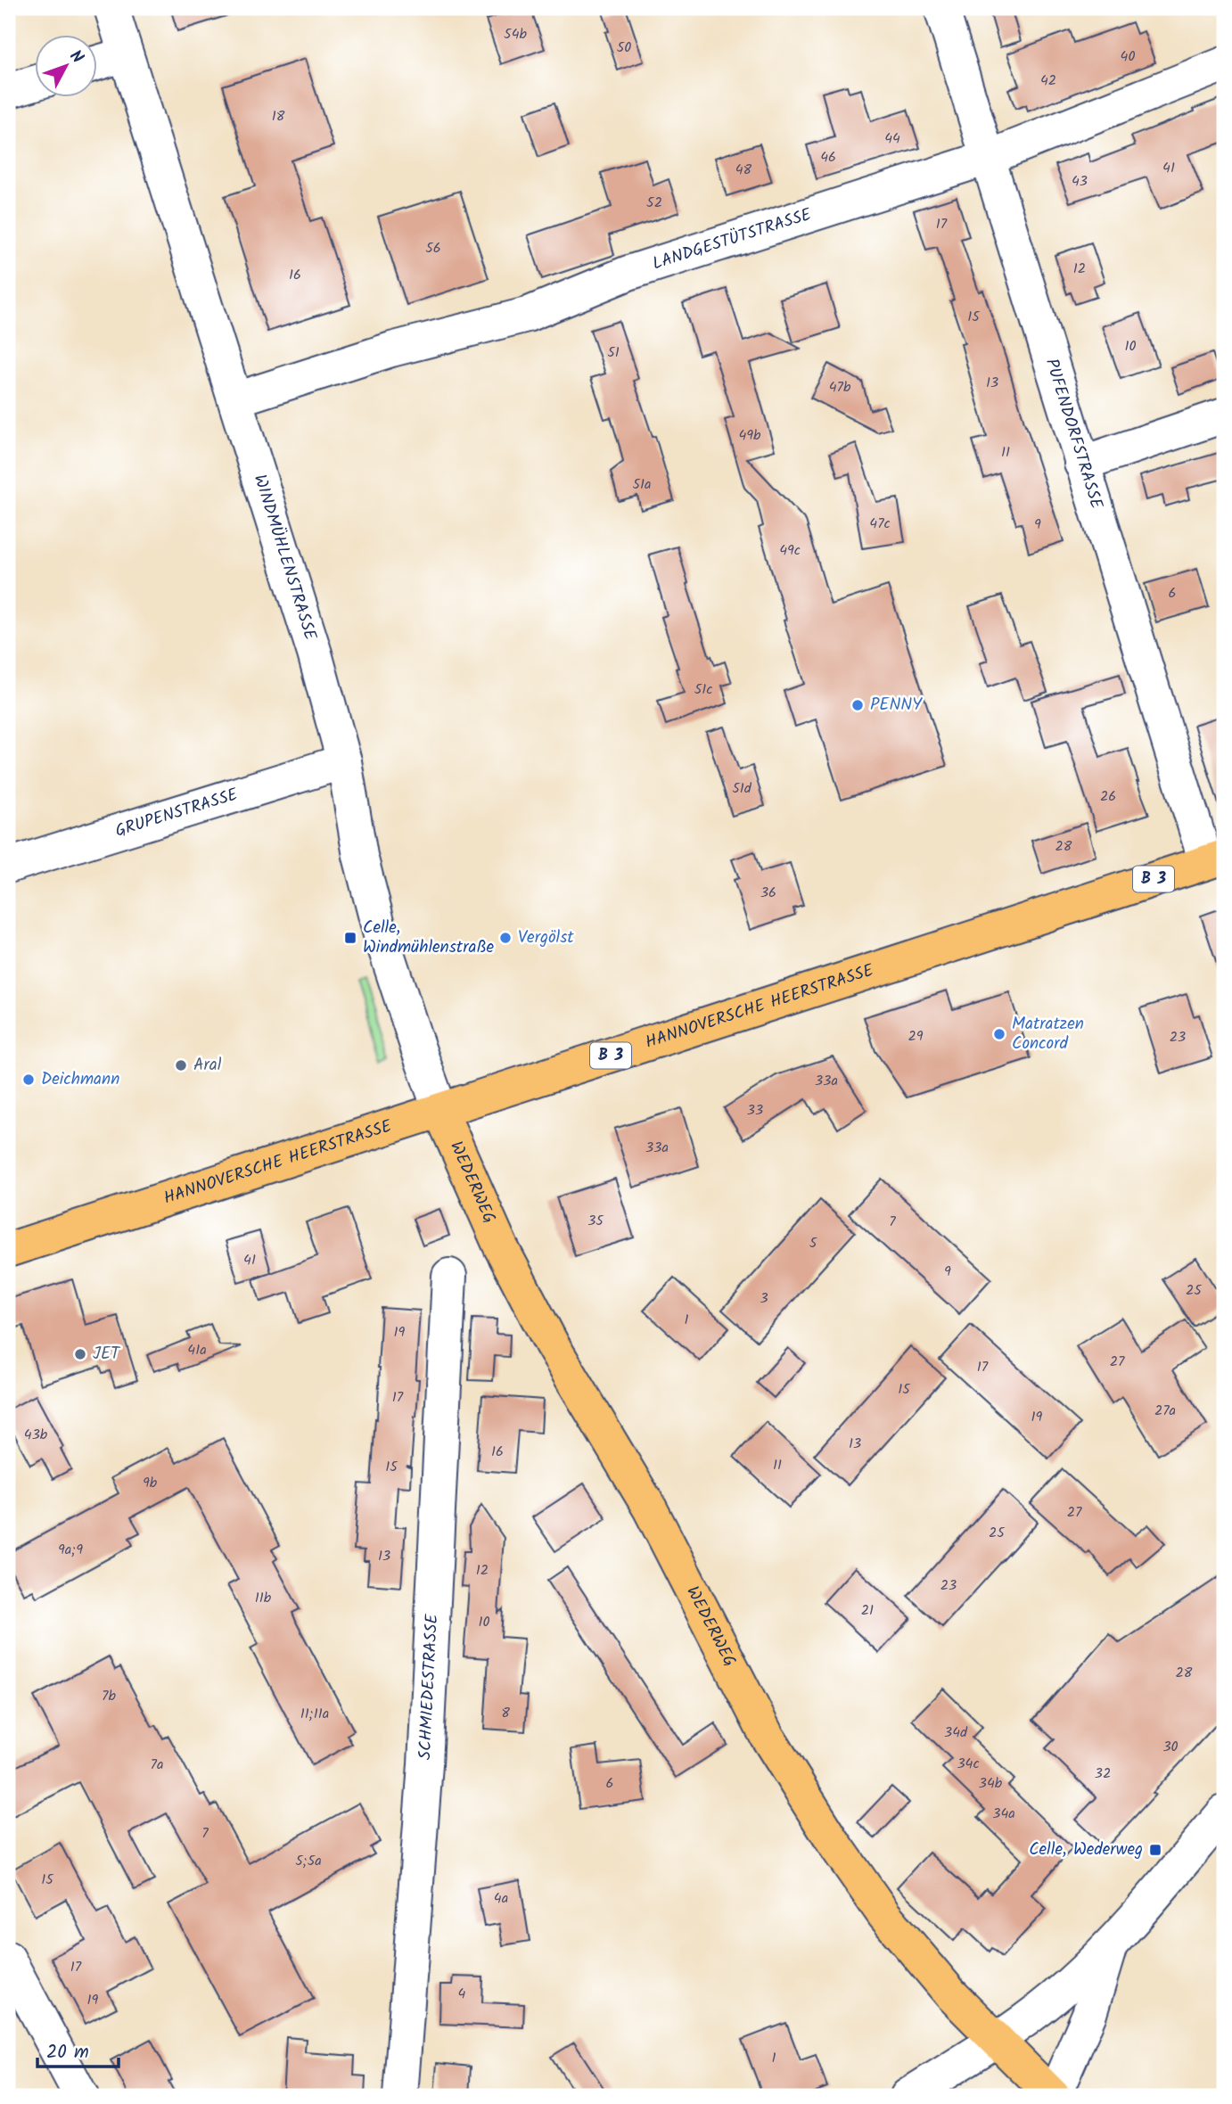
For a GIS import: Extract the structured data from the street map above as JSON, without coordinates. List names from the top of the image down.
{
  "streets": {
    "main road": ["B 3", "HANNOVERSCHE HEERSTRASSE", "WEDERWEG"],
    "street": [
      "LANDGESTÜTSTRASSE",
      "PUFENDORFSTRASSE",
      "WINDMÜHLENSTRASSE",
      "GRUPENSTRASSE",
      "SCHMIEDESTRASSE"
    ]
  },
  "crossings": [
    ["LANDGESTÜTSTRASSE", "PUFENDORFSTRASSE"],
    ["LANDGESTÜTSTRASSE", "WINDMÜHLENSTRASSE"],
    ["PUFENDORFSTRASSE", "HANNOVERSCHE HEERSTRASSE"],
    ["WINDMÜHLENSTRASSE", "GRUPENSTRASSE"],
    ["WINDMÜHLENSTRASSE", "HANNOVERSCHE HEERSTRASSE"],
    ["WINDMÜHLENSTRASSE", "WEDERWEG"],
    ["HANNOVERSCHE HEERSTRASSE", "WEDERWEG"]
  ],
  "places": {
    "other": [
      "PENNY",
      "Vergölst",
      "Matratzen Concord",
      "Aral",
      "Deichmann",
      "JET"
    ],
    "transit": ["Celle, Windmühlenstraße", "Celle, Wederweg"]
  },
  "house_numbers": [
    "54b",
    "50",
    "40",
    "42",
    "18",
    "44",
    "46",
    "41",
    "48",
    "43",
    "52",
    "17",
    "56",
    "12",
    "16",
    "15",
    "10",
    "51",
    "13",
    "47b",
    "49b",
    "11",
    "51a",
    "47c",
    "9",
    "49c",
    "6",
    "51c",
    "51d",
    "26",
    "28",
    "36",
    "29",
    "23",
    "33a",
    "33",
    "33a",
    "35",
    "7",
    "5",
    "41",
    "9",
    "25",
    "3",
    "1",
    "19",
    "41a",
    "27",
    "17",
    "15",
    "17",
    "27a",
    "19",
    "43b",
    "13",
    "16",
    "11",
    "15",
    "9b",
    "27",
    "25",
    "9a;9",
    "13",
    "12",
    "23",
    "11b",
    "21",
    "10",
    "28",
    "7b",
    "8",
    "11;11a",
    "34d",
    "30",
    "34c",
    "7a",
    "32",
    "6",
    "34b",
    "34a",
    "7",
    "5;5a",
    "15",
    "4a",
    "17",
    "4",
    "19",
    "1"
  ],
  "scale_bar": "20 m",
  "north": "top right"
}
